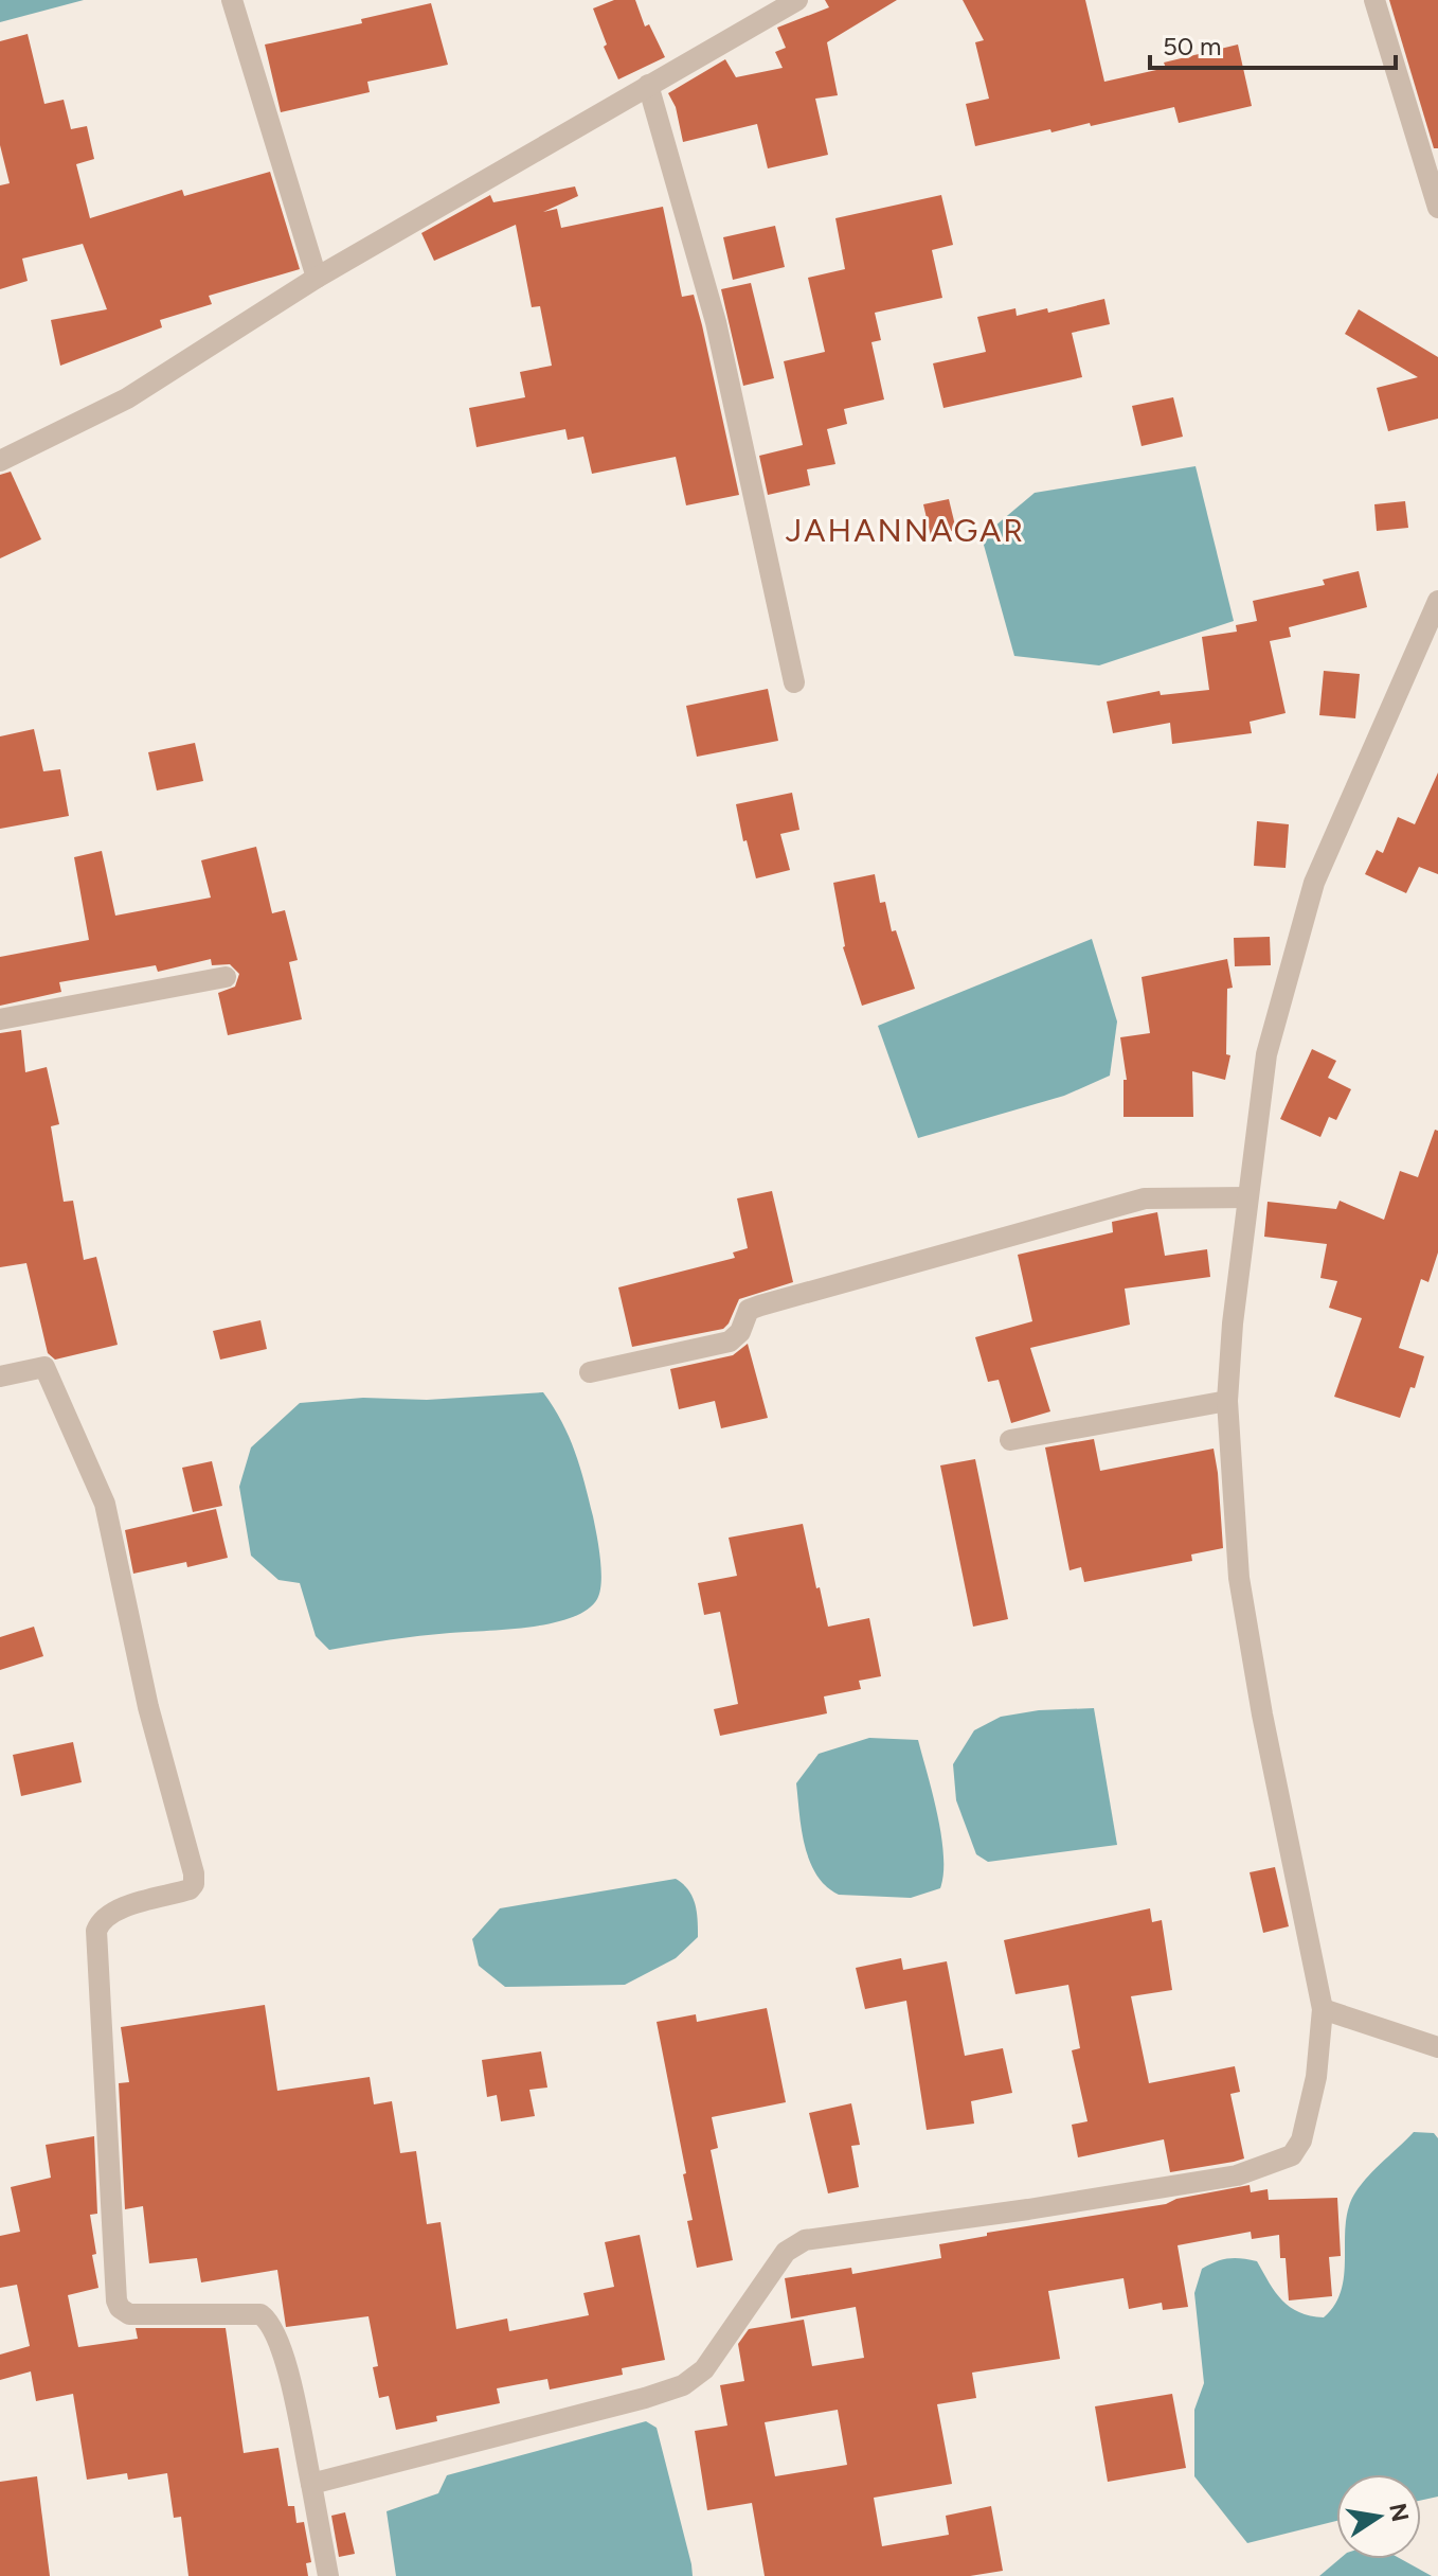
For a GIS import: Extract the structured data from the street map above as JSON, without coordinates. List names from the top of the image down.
{
  "districts": ["JAHANNAGAR"],
  "scale_bar": "50 m",
  "north": "right"
}
